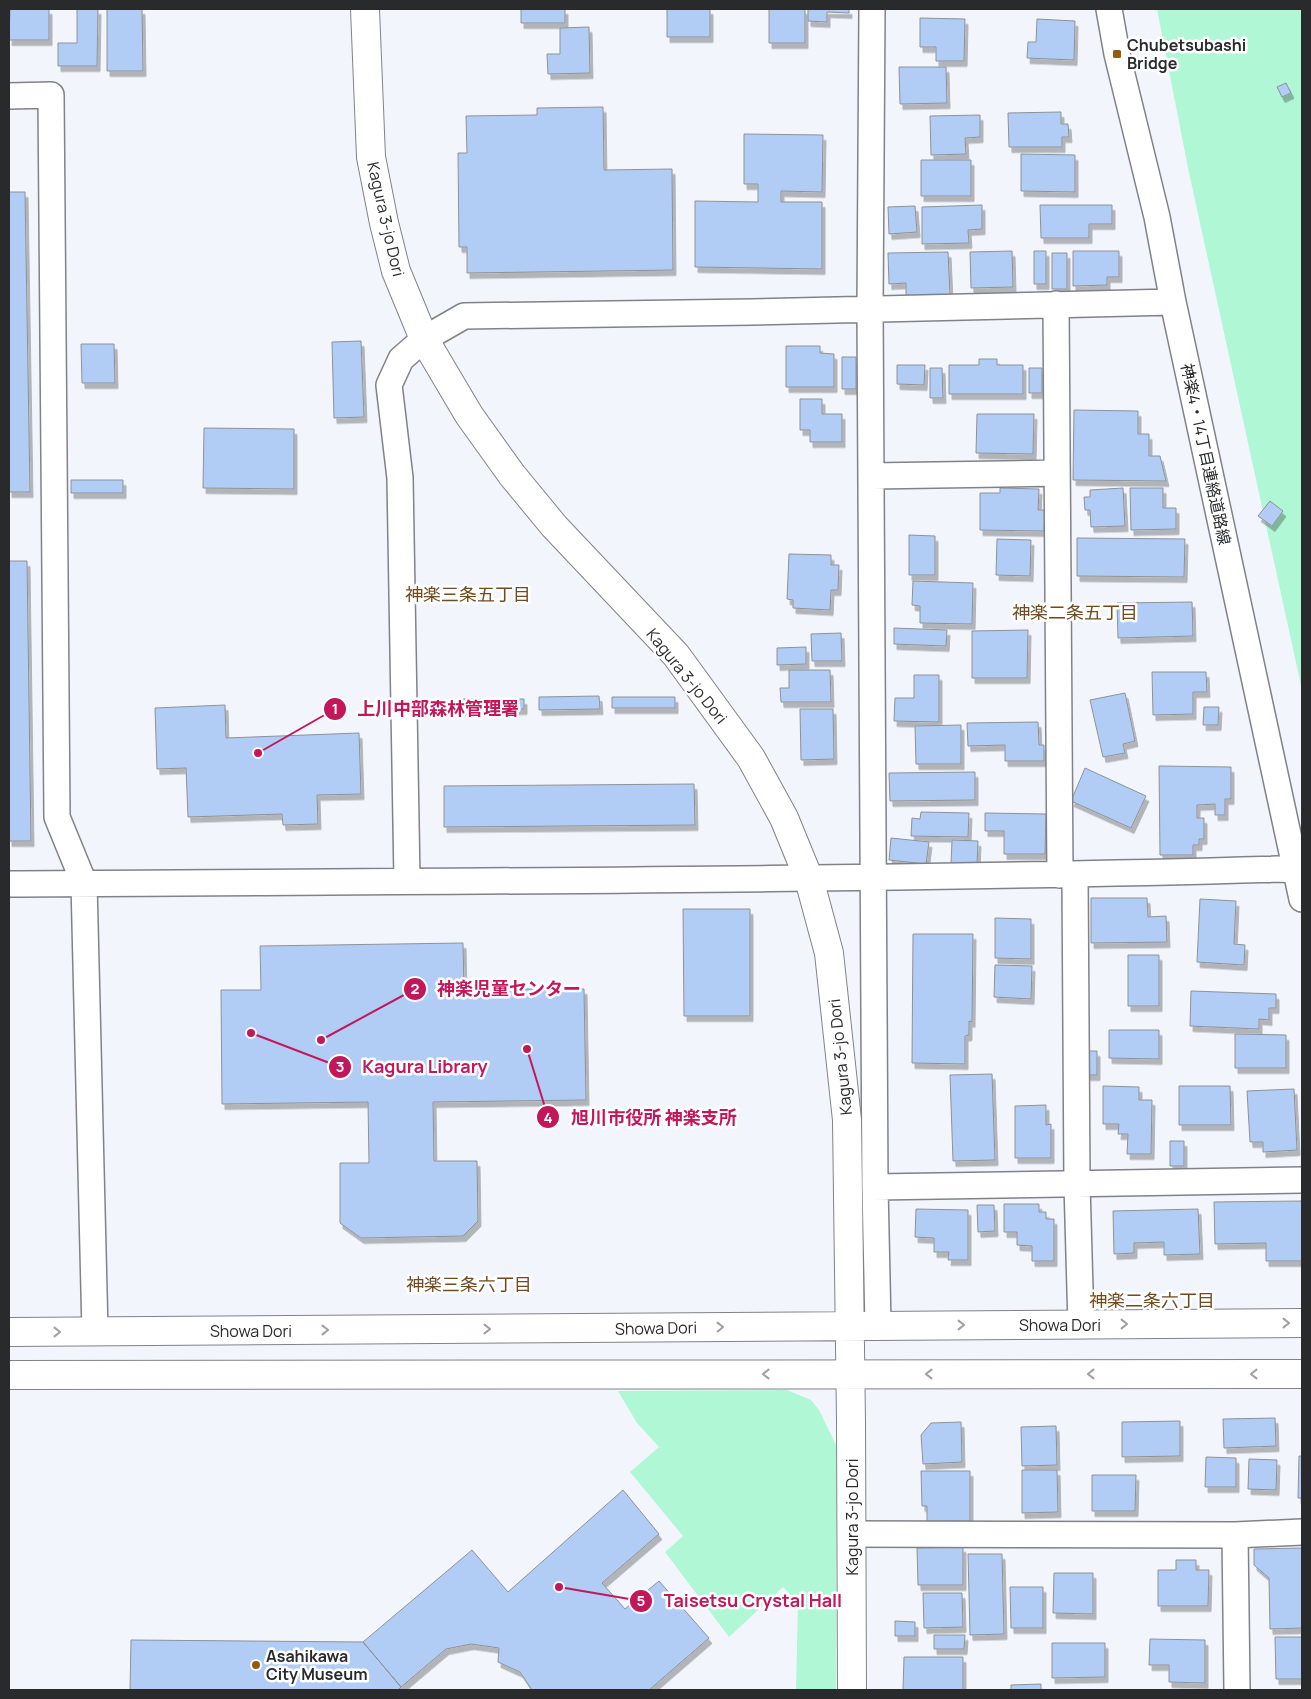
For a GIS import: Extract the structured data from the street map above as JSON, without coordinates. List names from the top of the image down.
{
  "streets": {
    "street": ["Kagura 3-jo Dori", "神楽4・14丁目連絡道路線", "Showa Dori"]
  },
  "crossings": [
    ["Kagura 3-jo Dori", "Showa Dori"]
  ],
  "districts": [
    "神楽三条五丁目",
    "神楽二条五丁目",
    "神楽三条六丁目",
    "神楽二条六丁目"
  ],
  "places": {
    "transit": ["Chubetsubashi Bridge"],
    "other": [
      "上川中部森林管理署",
      "Kagura Library",
      "神楽児童センター",
      "旭川市役所 神楽支所",
      "Taisetsu Crystal Hall",
      "Asahikawa City Museum"
    ]
  }
}
